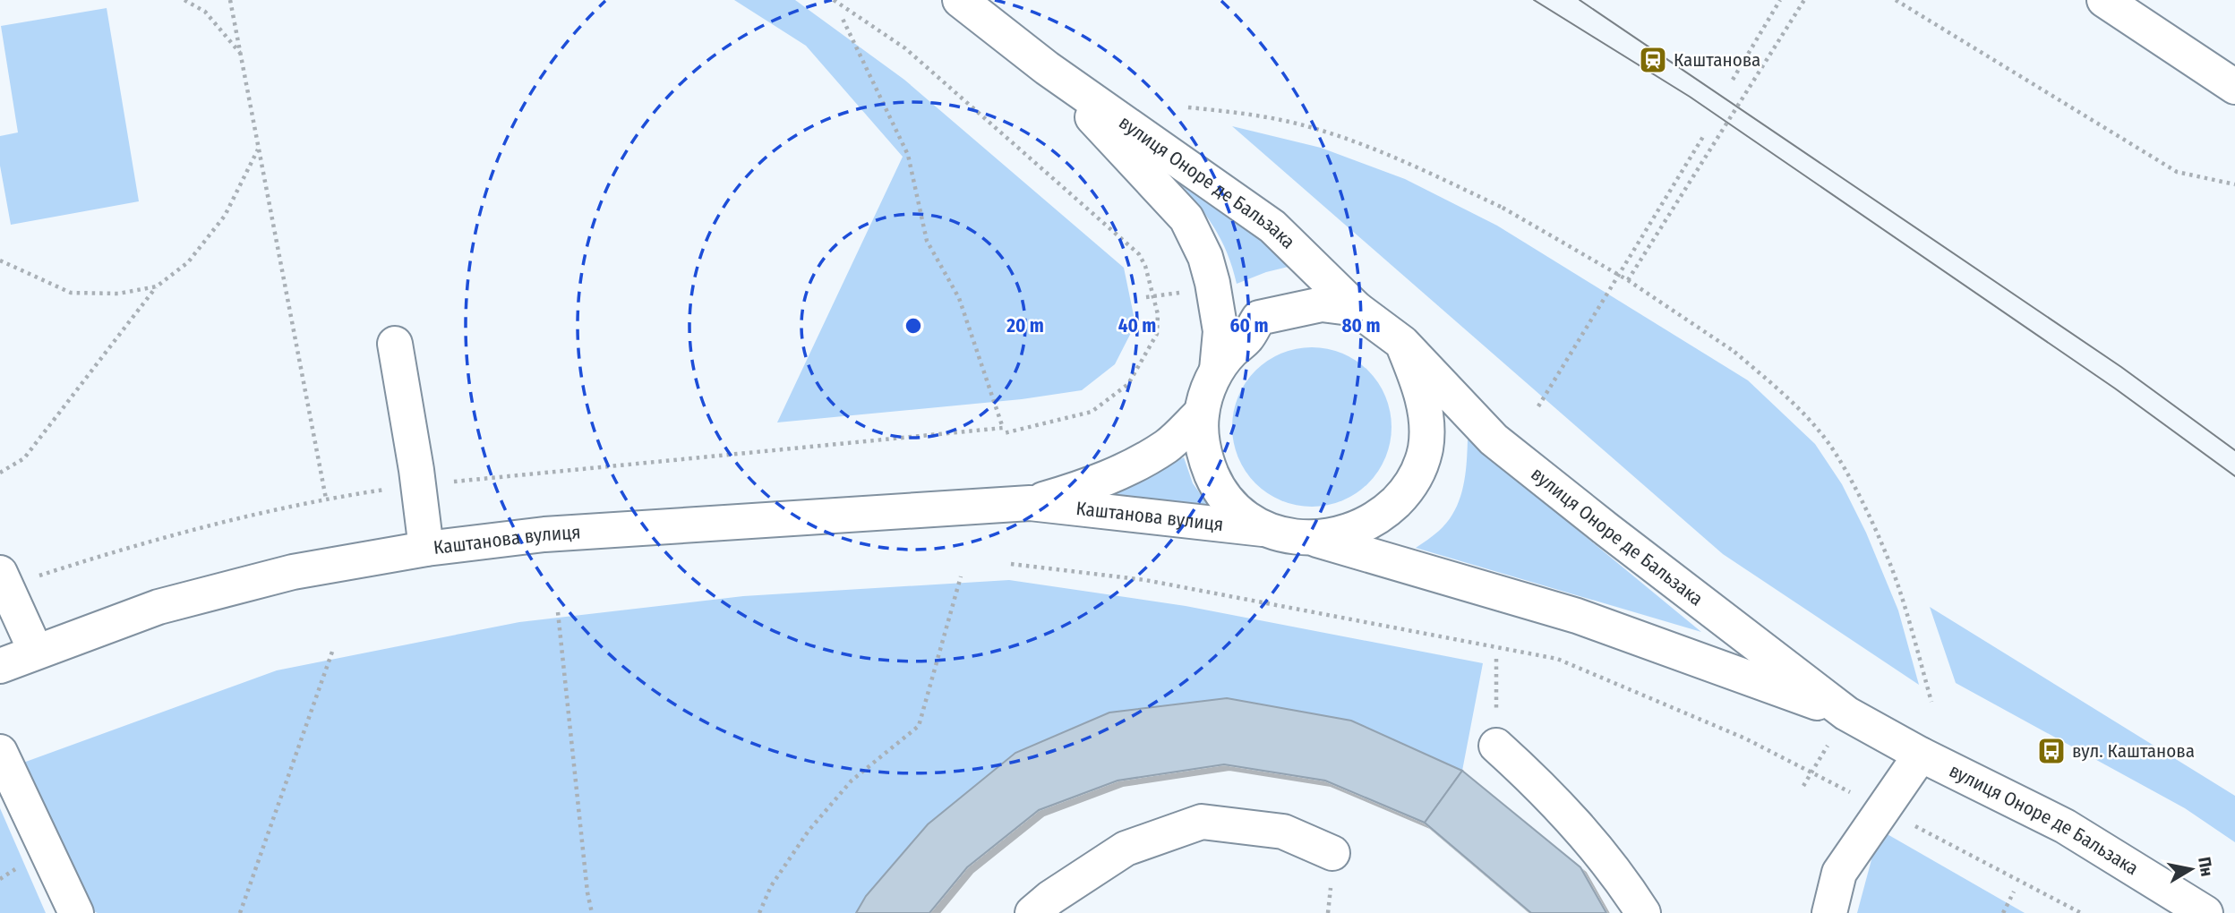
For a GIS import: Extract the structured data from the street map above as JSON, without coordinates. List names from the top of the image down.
{
  "streets": {
    "street": ["вулиця Оноре де Бальзака", "Каштанова вулиця"]
  },
  "places": {
    "station": ["Каштанова"],
    "bus stop": ["вул. Каштанова"]
  },
  "north": "right",
  "rings": [
    "20 m",
    "40 m",
    "60 m",
    "80 m"
  ]
}
